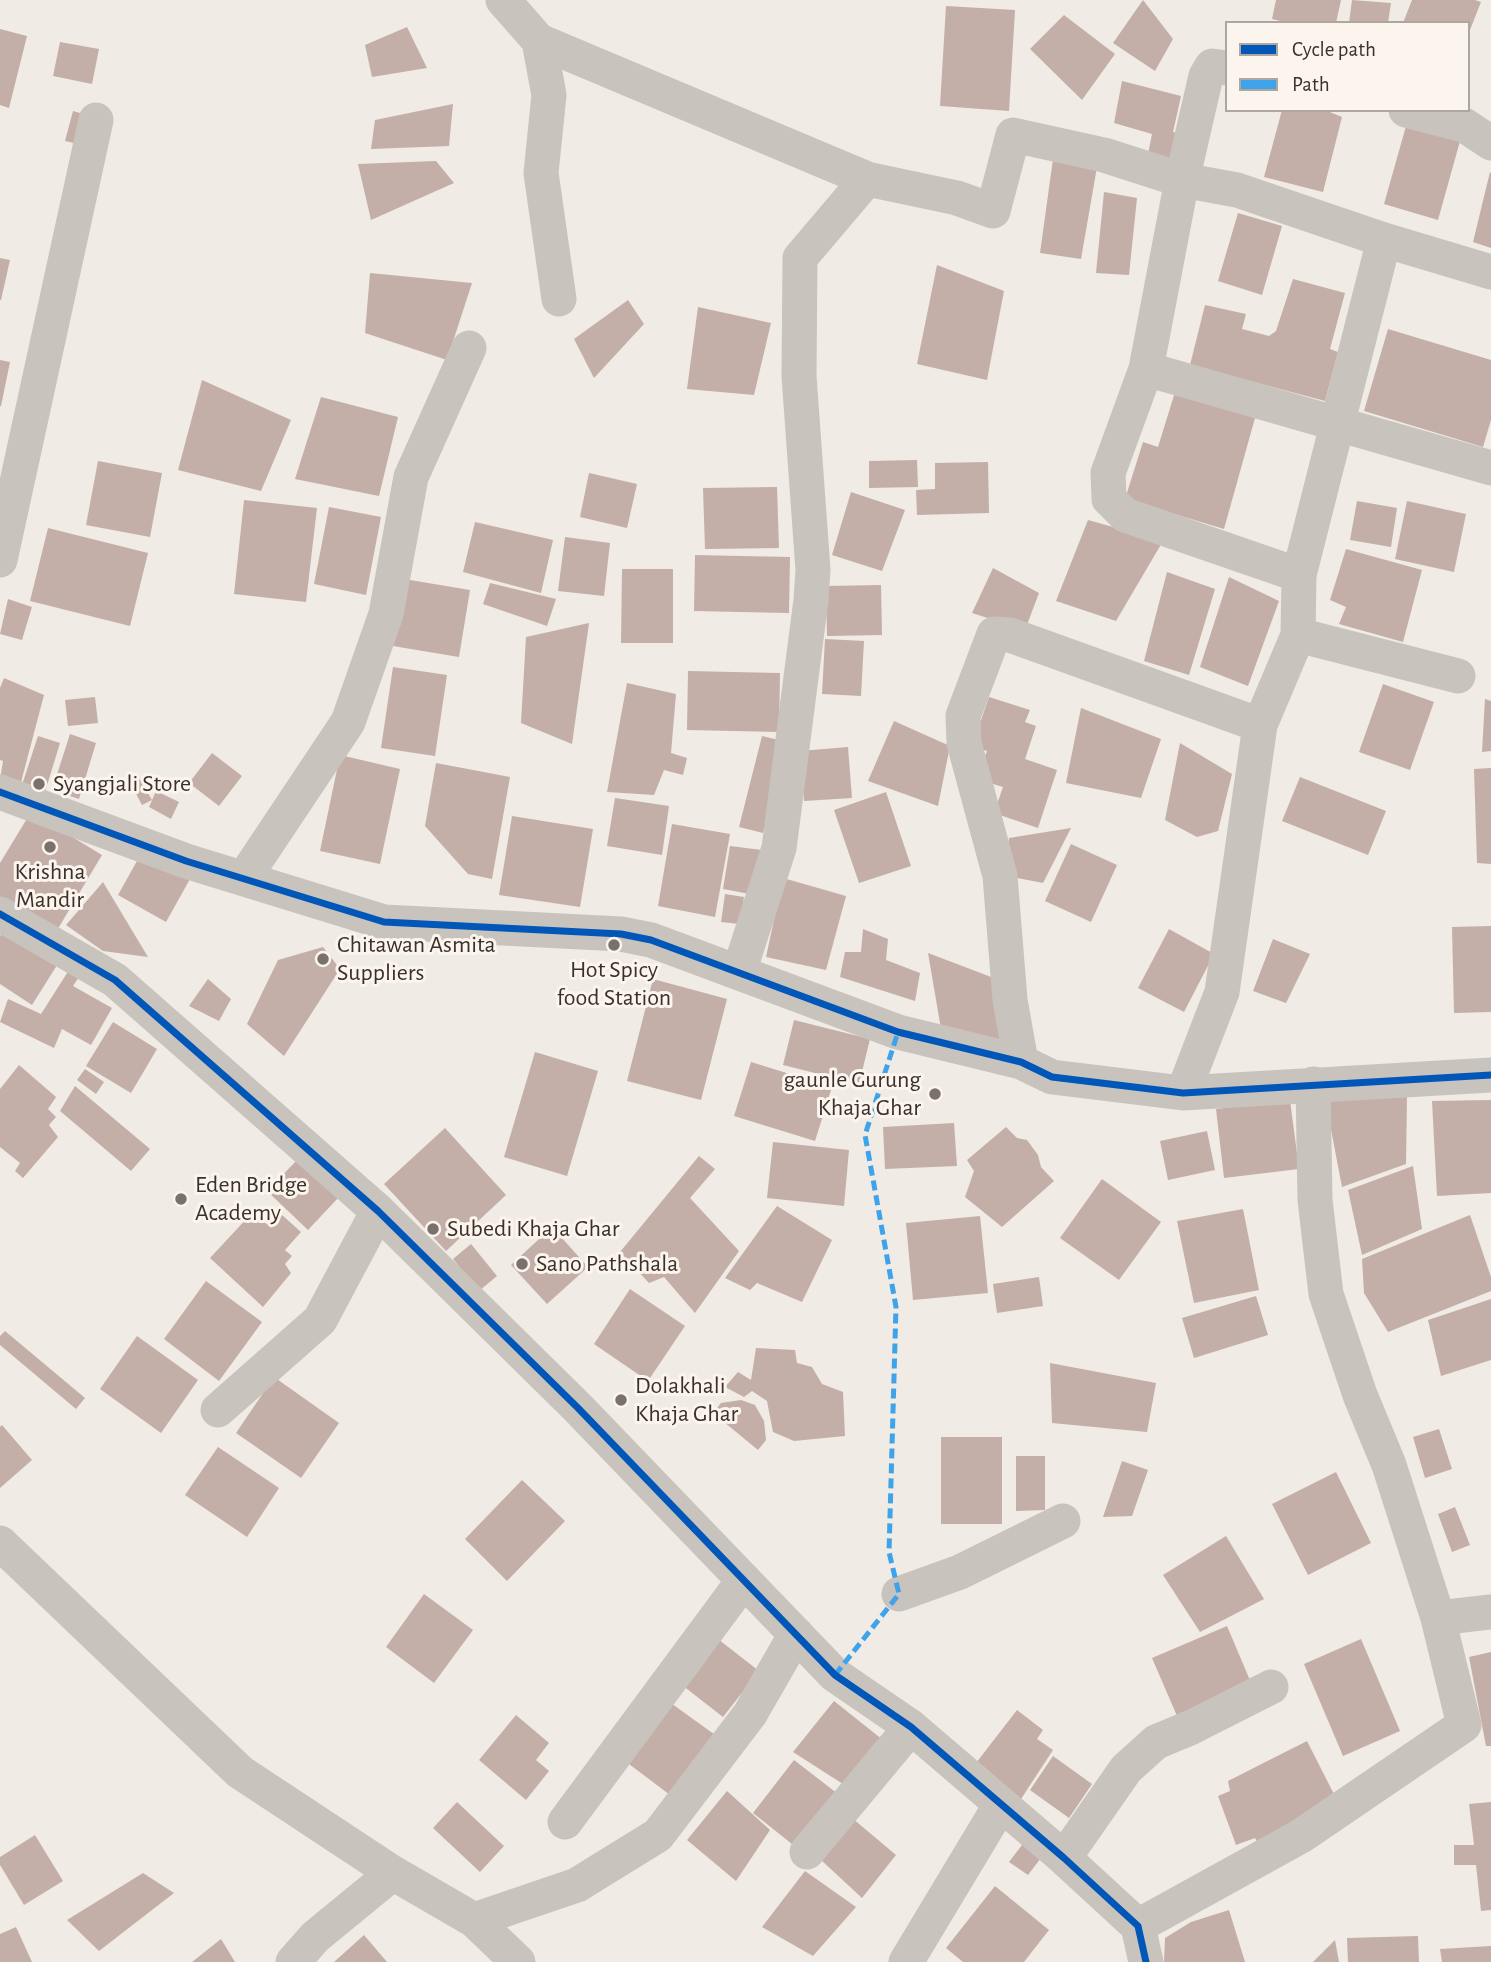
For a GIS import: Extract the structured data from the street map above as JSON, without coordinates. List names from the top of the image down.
{
  "places": [
    "Syangjali Store",
    "Krishna Mandir",
    "Hot Spicy food Station",
    "Chitawan Asmita Suppliers",
    "gaunle Gurung Khaja Ghar",
    "Eden Bridge Academy",
    "Subedi Khaja Ghar",
    "Sano Pathshala",
    "Dolakhali Khaja Ghar"
  ],
  "legend": ["Cycle path", "Path"]
}
